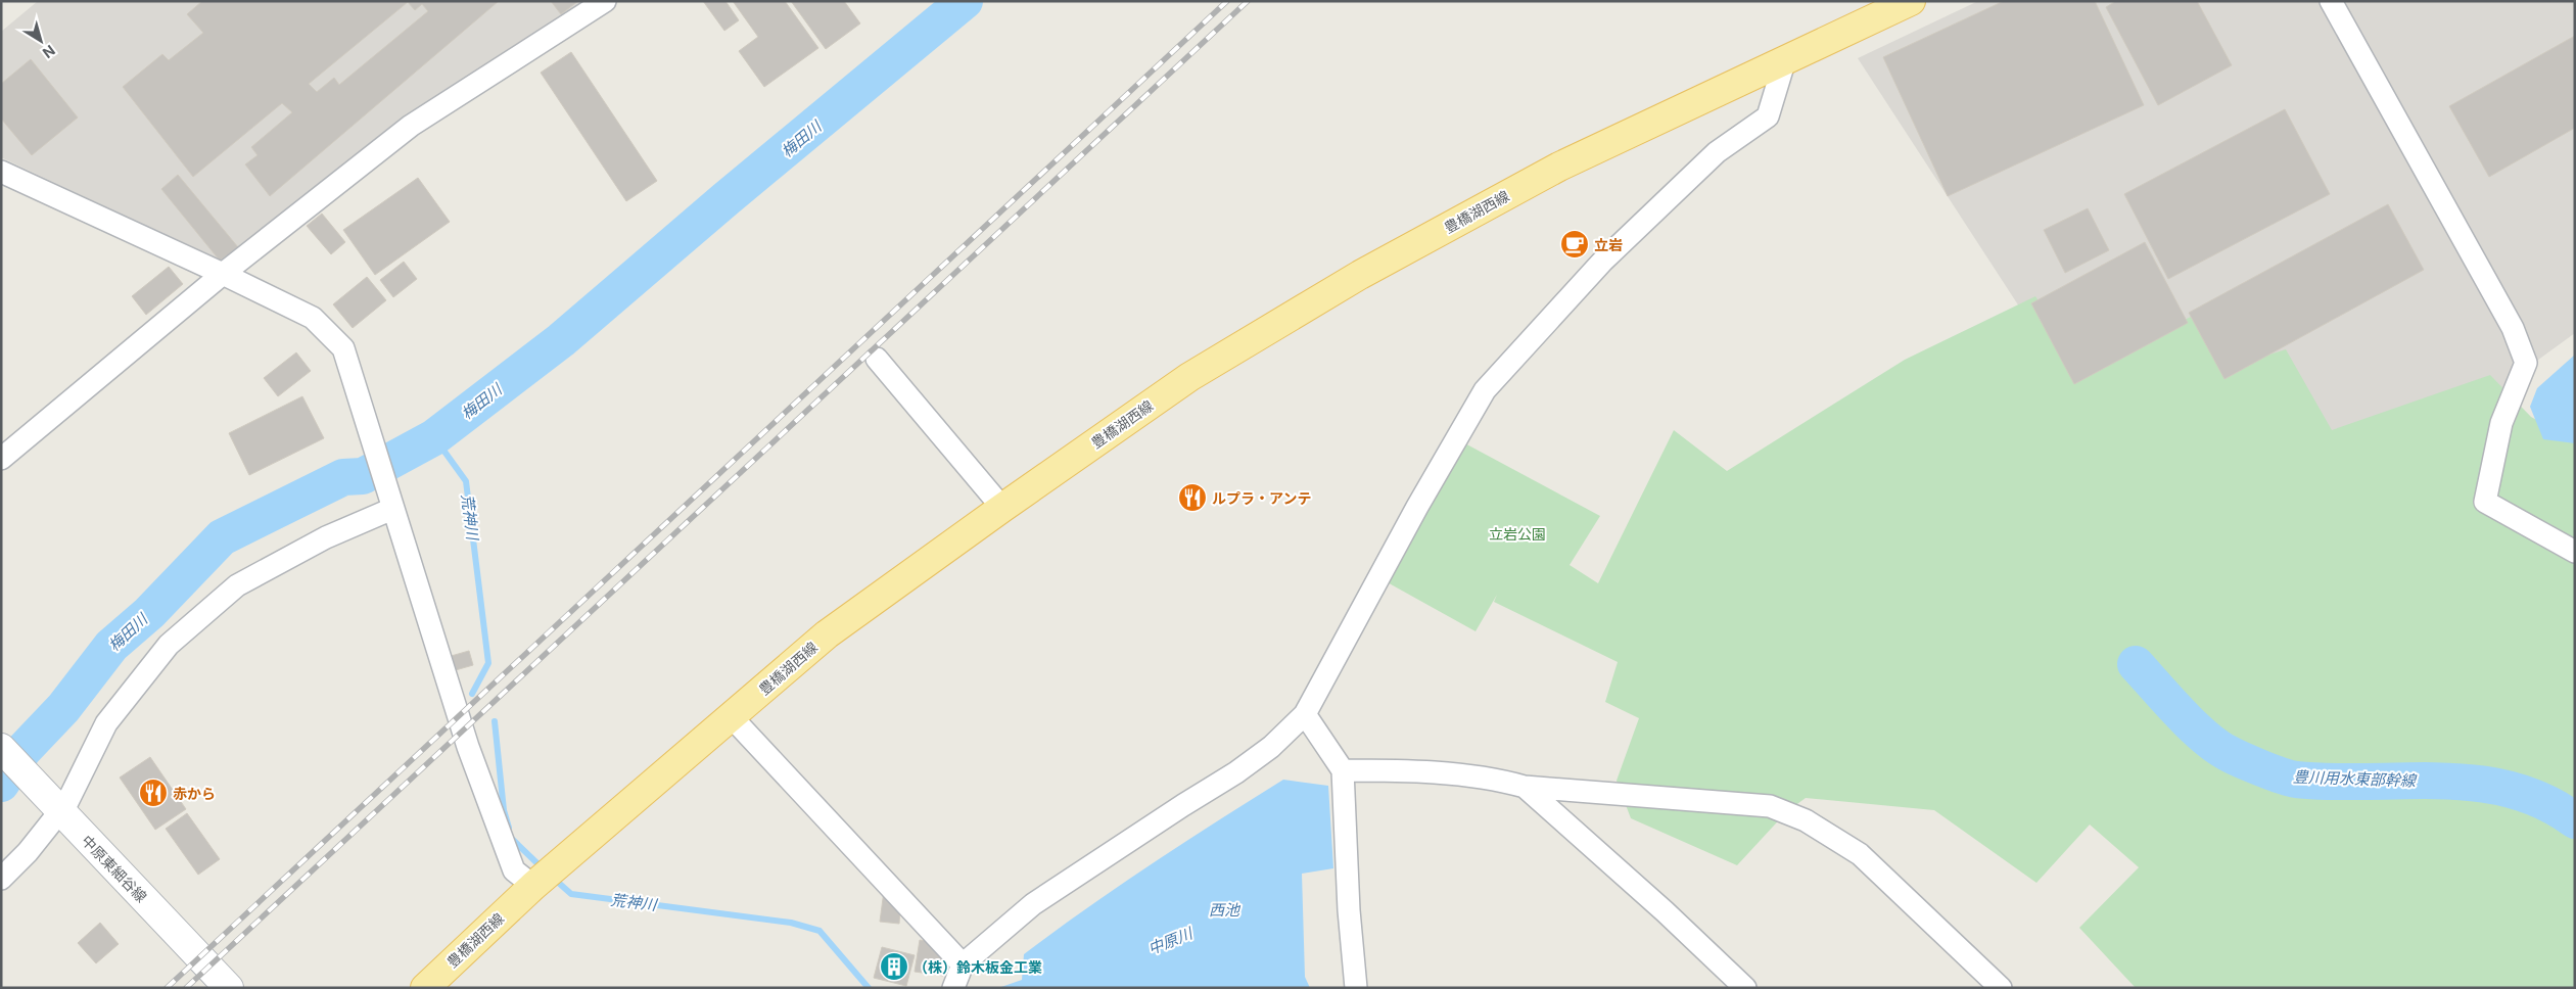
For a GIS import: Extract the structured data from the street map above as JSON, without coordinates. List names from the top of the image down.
{
  "streets": {
    "main road": ["豊橋湖西線", "中原東細谷線"]
  },
  "water": [
    "梅田川",
    "荒神川",
    "豊川用水東部幹線",
    "西池",
    "中原川"
  ],
  "parks": ["立岩公園"],
  "places": {
    "cafe": ["立岩"],
    "restaurant": ["ルプラ・アンテ", "赤から"],
    "building": ["（株）鈴木板金工業"]
  },
  "north": "bottom right"
}
